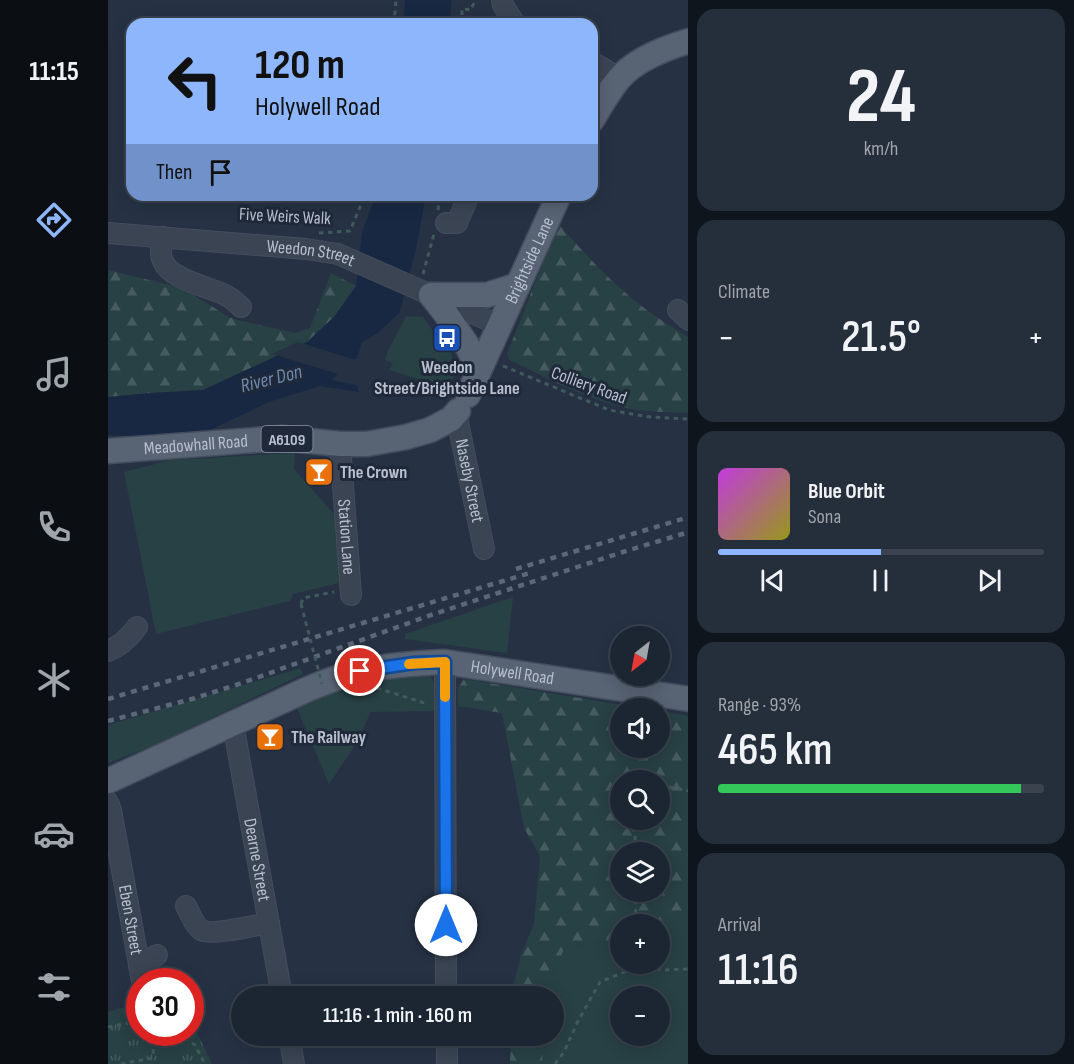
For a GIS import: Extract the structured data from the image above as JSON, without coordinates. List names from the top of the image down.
{
  "streets": {
    "main road": [
      "Brightside Lane",
      "A6109",
      "Meadowhall Road",
      "Holywell Road"
    ],
    "street": [
      "Weedon Street",
      "Naseby Street",
      "Station Lane",
      "Dearne Street",
      "Eben Street"
    ],
    "path": ["Five Weirs Walk", "Colliery Road"]
  },
  "crossings": [
    ["Weedon Street", "Brightside Lane"],
    ["Meadowhall Road", "Naseby Street"],
    ["Meadowhall Road", "Station Lane"],
    ["Holywell Road", "Dearne Street"]
  ],
  "water": ["River Don"],
  "places": {
    "bus stop": ["Weedon Street/Brightside Lane"],
    "bar": ["The Crown", "The Railway"]
  },
  "north": "bottom left",
  "page": {
    "tabs": "11:15",
    "tile": [
      ["24", "km/h"],
      "Climate",
      ["Range · 93%", "465 km"],
      ["Arrival", "11:16"]
    ],
    "turn": ["120 m", "Holywell Road"],
    "then": "Then",
    "heat": ["−", "21.5°", "+"],
    "song": ["Blue Orbit", "Sona"],
    "map_buttons": ["+", "−"],
    "limit": "30",
    "trip": "11:16 · 1 min · 160 m"
  }
}
